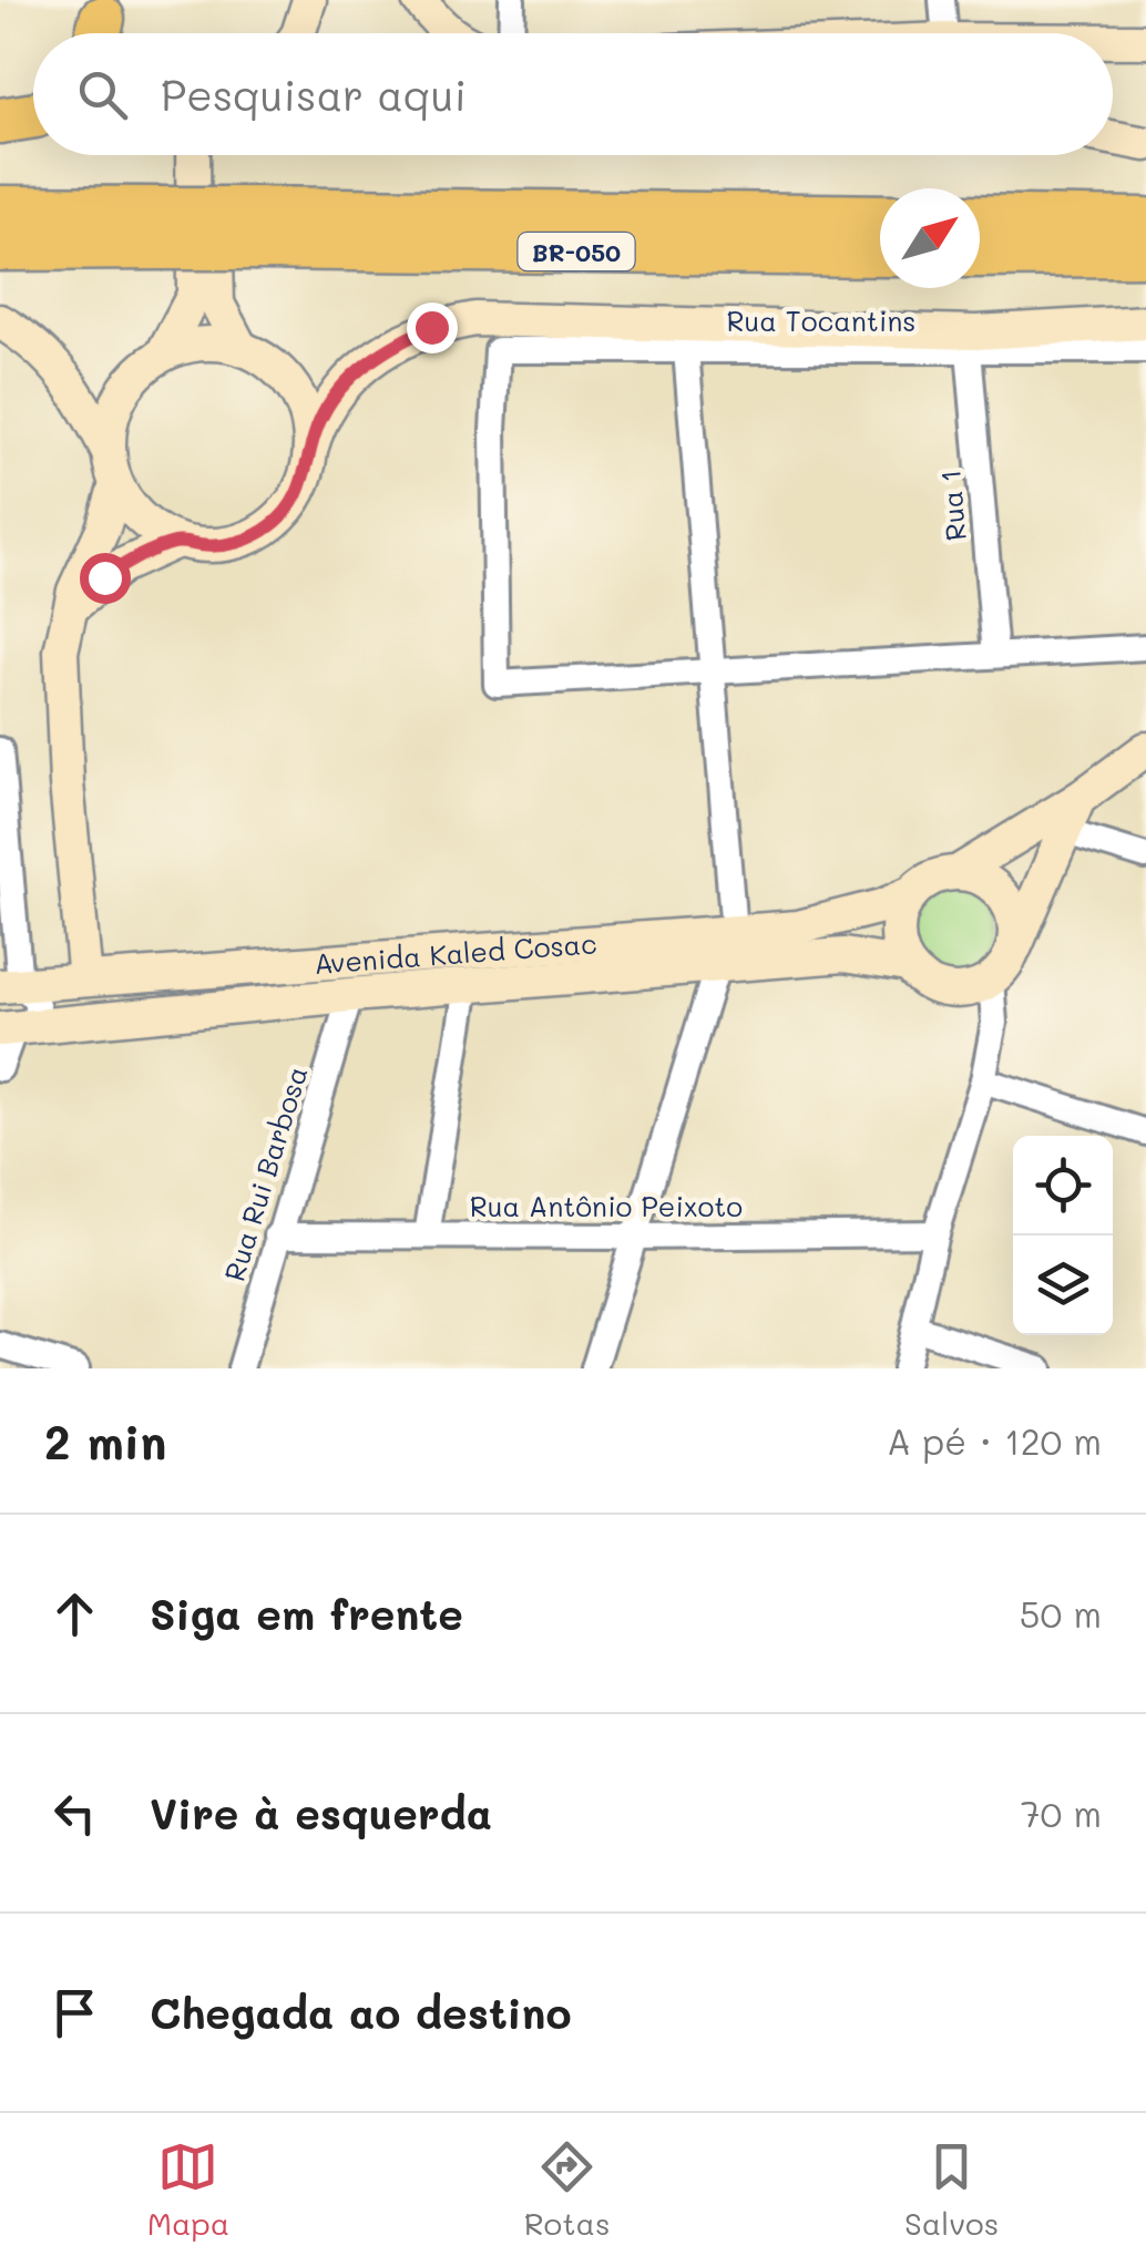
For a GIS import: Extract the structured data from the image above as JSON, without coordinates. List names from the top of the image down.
{
  "streets": {
    "highway": ["BR-050"],
    "street": [
      "Rua Tocantins",
      "Rua 1",
      "Avenida Kaled Cosac",
      "Rua Rui Barbosa",
      "Rua Antônio Peixoto"
    ]
  },
  "crossings": [
    ["Rua Tocantins", "Rua 1"],
    ["Avenida Kaled Cosac", "Rua Rui Barbosa"],
    ["Rua Rui Barbosa", "Rua Antônio Peixoto"]
  ],
  "north": "top right",
  "page": {
    "search": "Pesquisar aqui",
    "heading": ["2 min", "A pé · 120 m"],
    "list": [
      ["Siga em frente", "50 m"],
      ["Vire à esquerda", "70 m"],
      "Chegada ao destino"
    ],
    "nav": ["Mapa", "Rotas", "Salvos"]
  }
}
